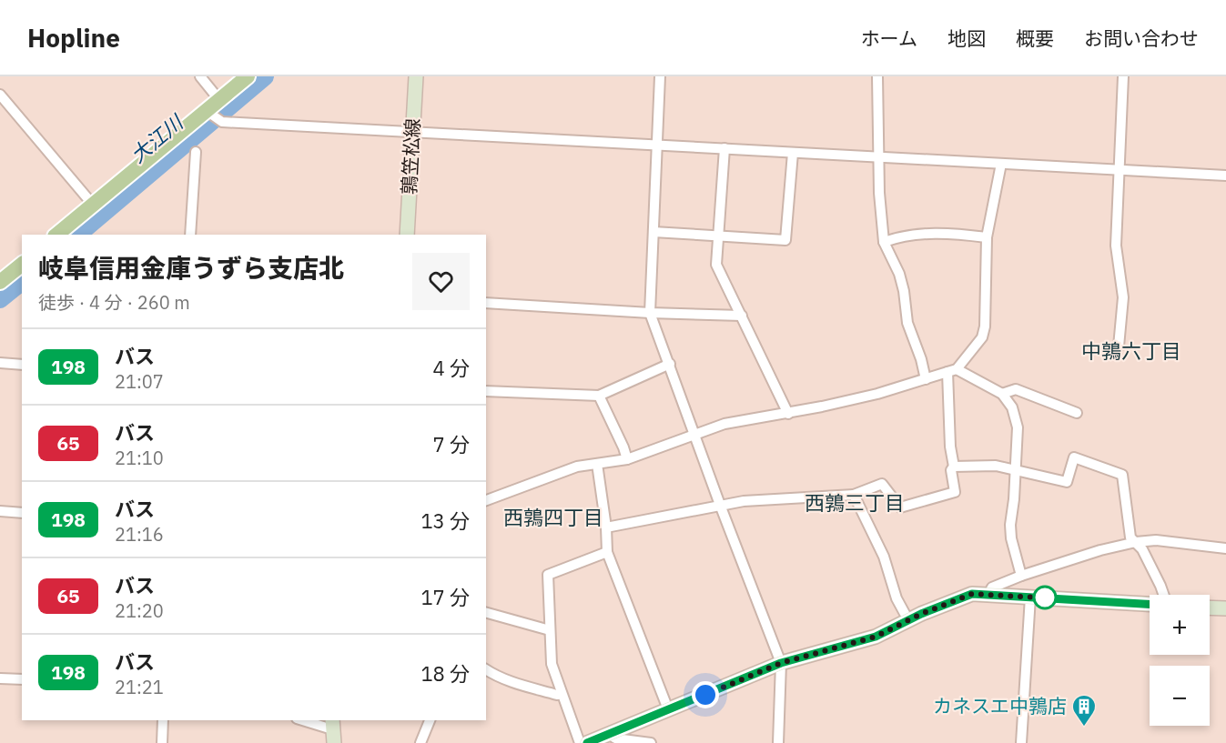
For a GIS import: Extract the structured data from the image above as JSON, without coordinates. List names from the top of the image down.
{
  "streets": {
    "main road": ["鶉笠松線"]
  },
  "districts": ["中鶉六丁目", "西鶉三丁目", "西鶉四丁目"],
  "water": ["大江川"],
  "places": {
    "building": ["カネスエ中鶉店"]
  },
  "lines": ["bus line 198"],
  "page": {
    "header": "Hopline",
    "nav": [
      "ホーム",
      "地図",
      "概要",
      "お問い合わせ"
    ],
    "heading": ["岐阜信用金庫うずら支店北", "徒歩 · 4 分 · 260 m"],
    "list": [
      {
        "mark": "198",
        "name": "バス",
        "note": "21:07",
        "value": "4 分"
      },
      {
        "mark": "65",
        "name": "バス",
        "note": "21:10",
        "value": "7 分"
      },
      {
        "mark": "198",
        "name": "バス",
        "note": "21:16",
        "value": "13 分"
      },
      {
        "mark": "65",
        "name": "バス",
        "note": "21:20",
        "value": "17 分"
      },
      {
        "mark": "198",
        "name": "バス",
        "note": "21:21",
        "value": "18 分"
      }
    ],
    "map_buttons": ["+", "−"]
  }
}
